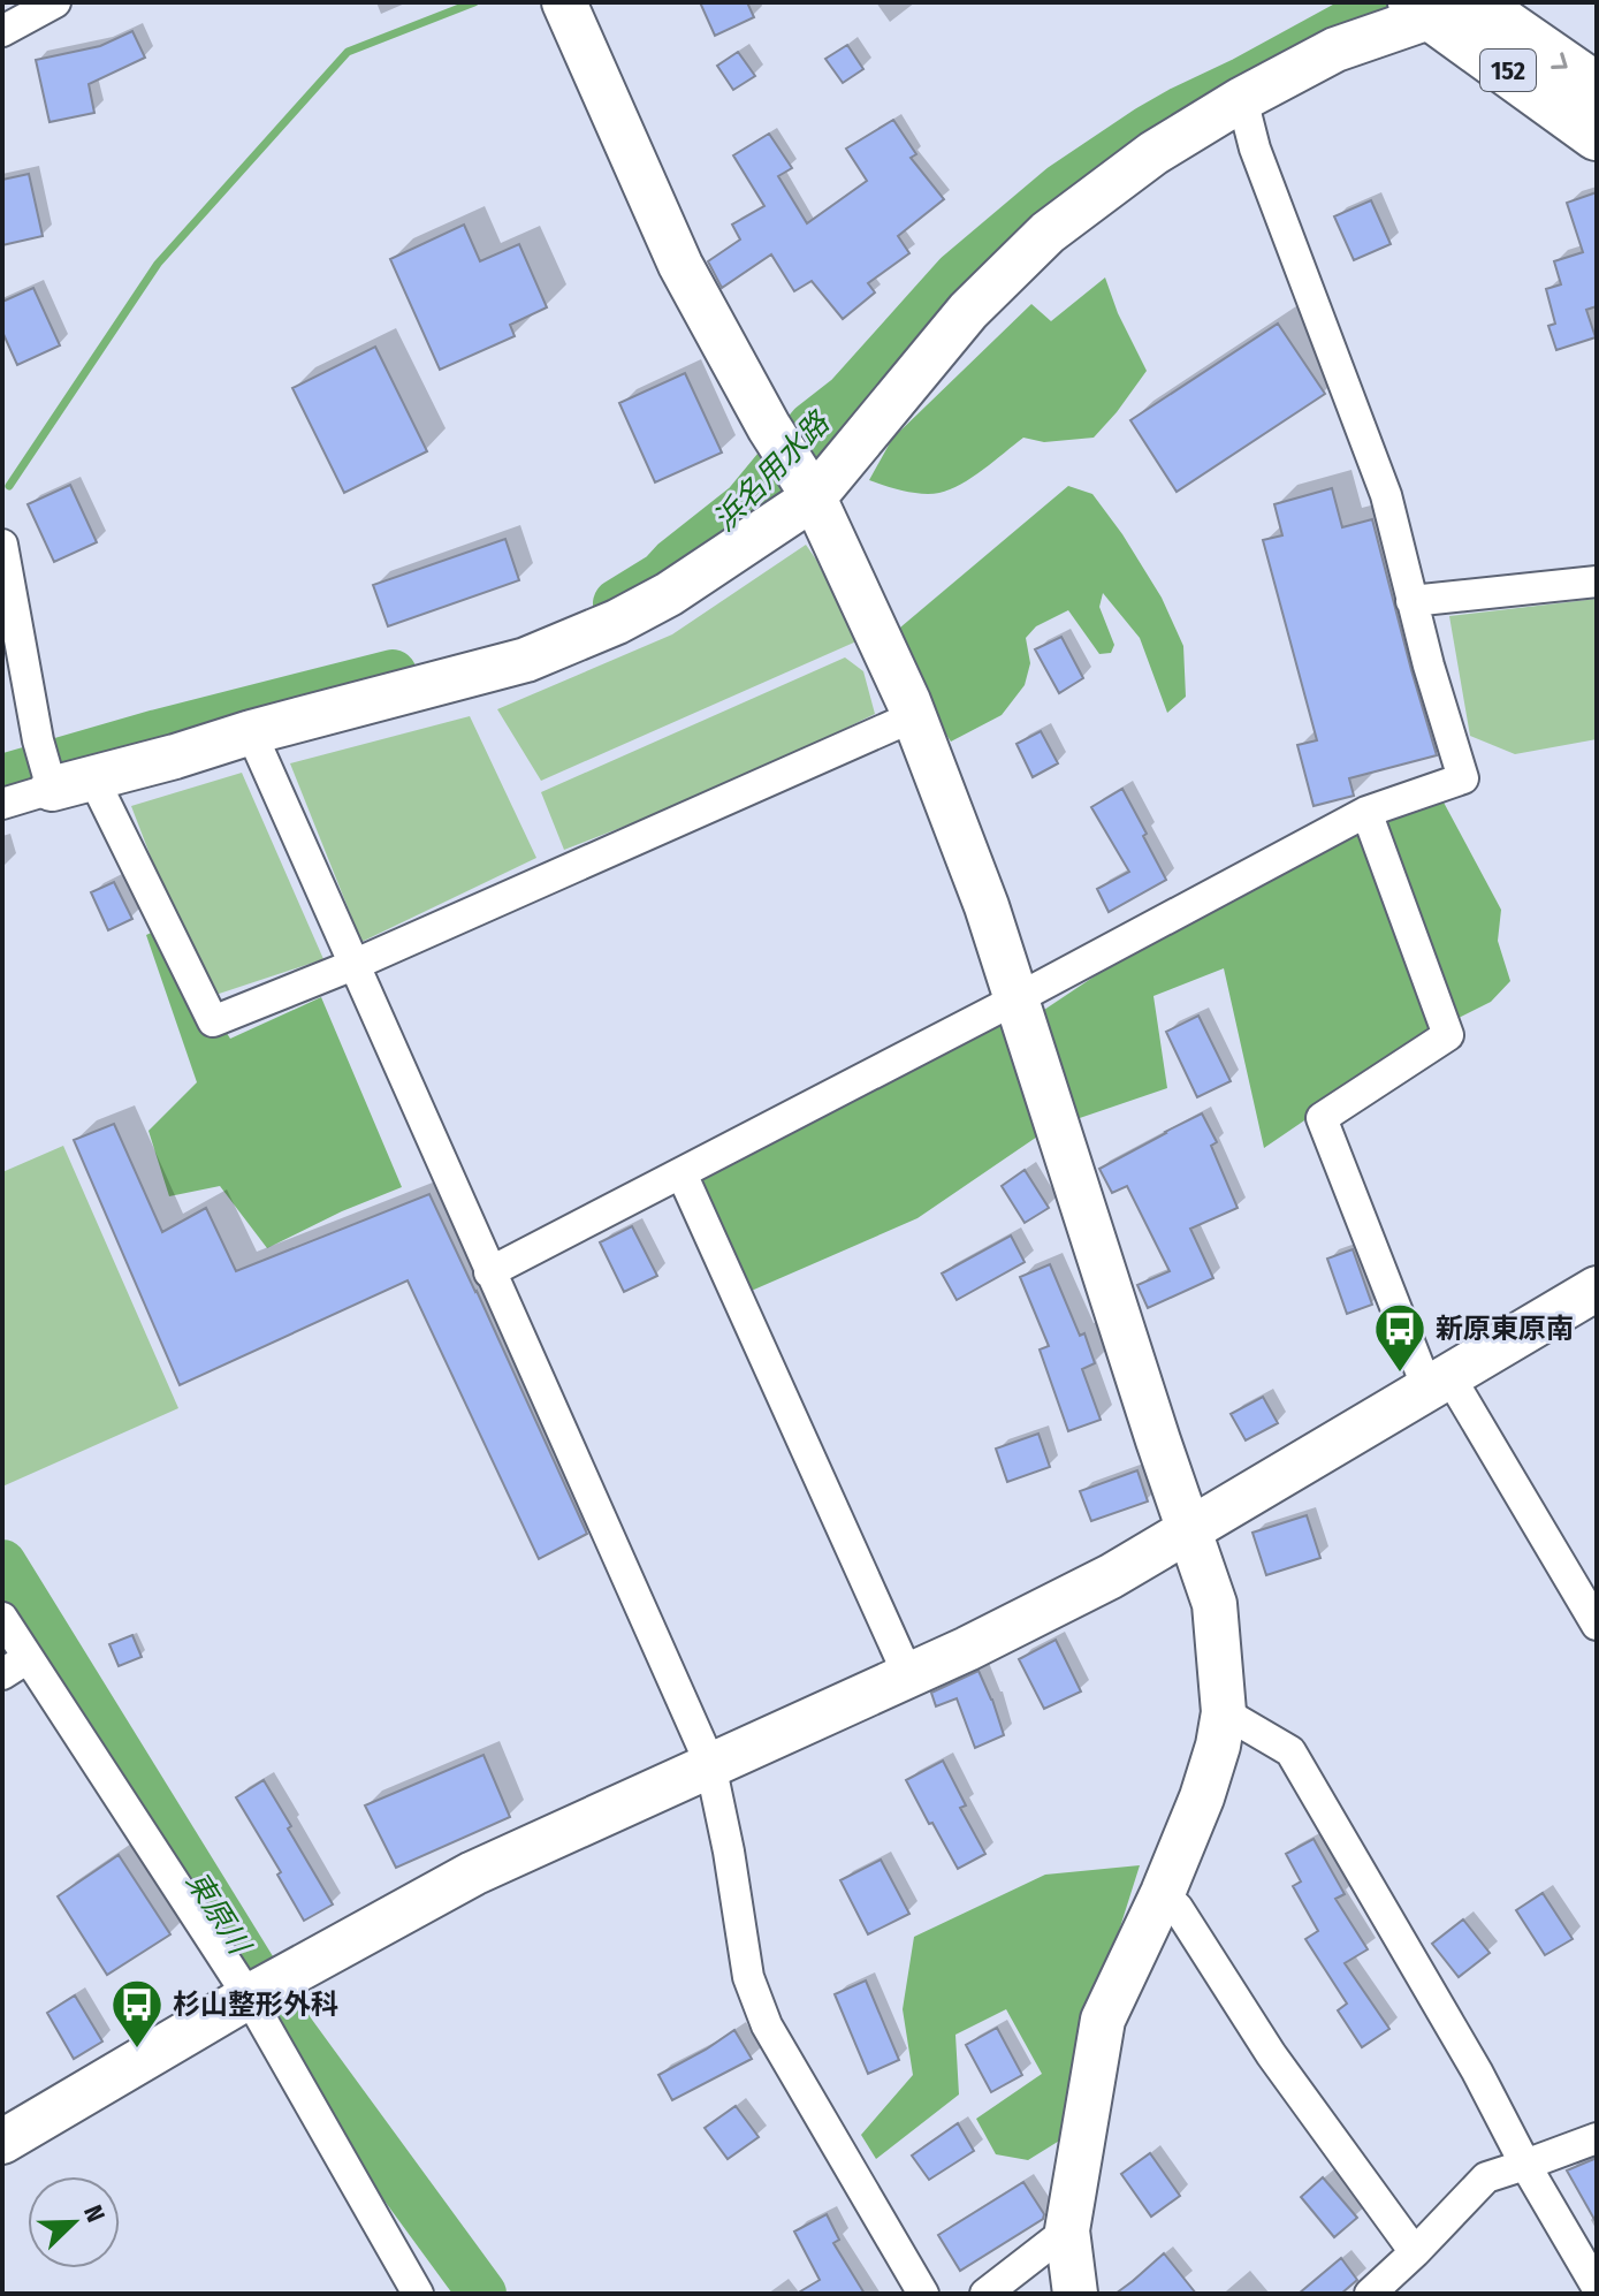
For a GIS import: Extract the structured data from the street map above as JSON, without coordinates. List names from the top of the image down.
{
  "streets": {
    "highway": ["152"]
  },
  "water": ["浜名用水路", "東原川"],
  "places": {
    "bus stop": ["新原東原南", "杉山整形外科"]
  },
  "north": "top right"
}
